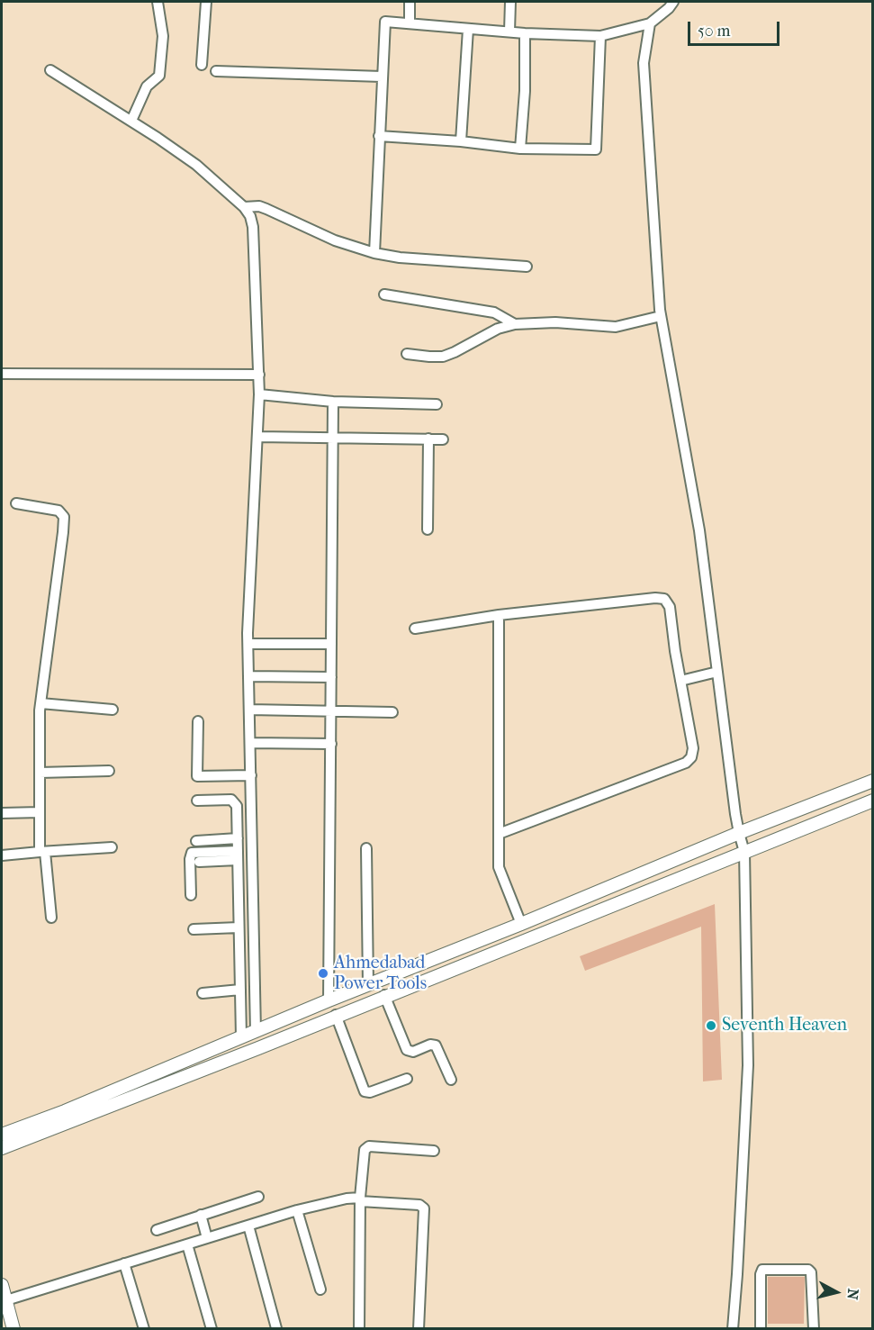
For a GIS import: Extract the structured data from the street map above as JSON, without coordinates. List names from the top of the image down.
{
  "places": ["Ahmedabad Power Tools", "Seventh Heaven"],
  "scale_bar": "50 m",
  "north": "right"
}
